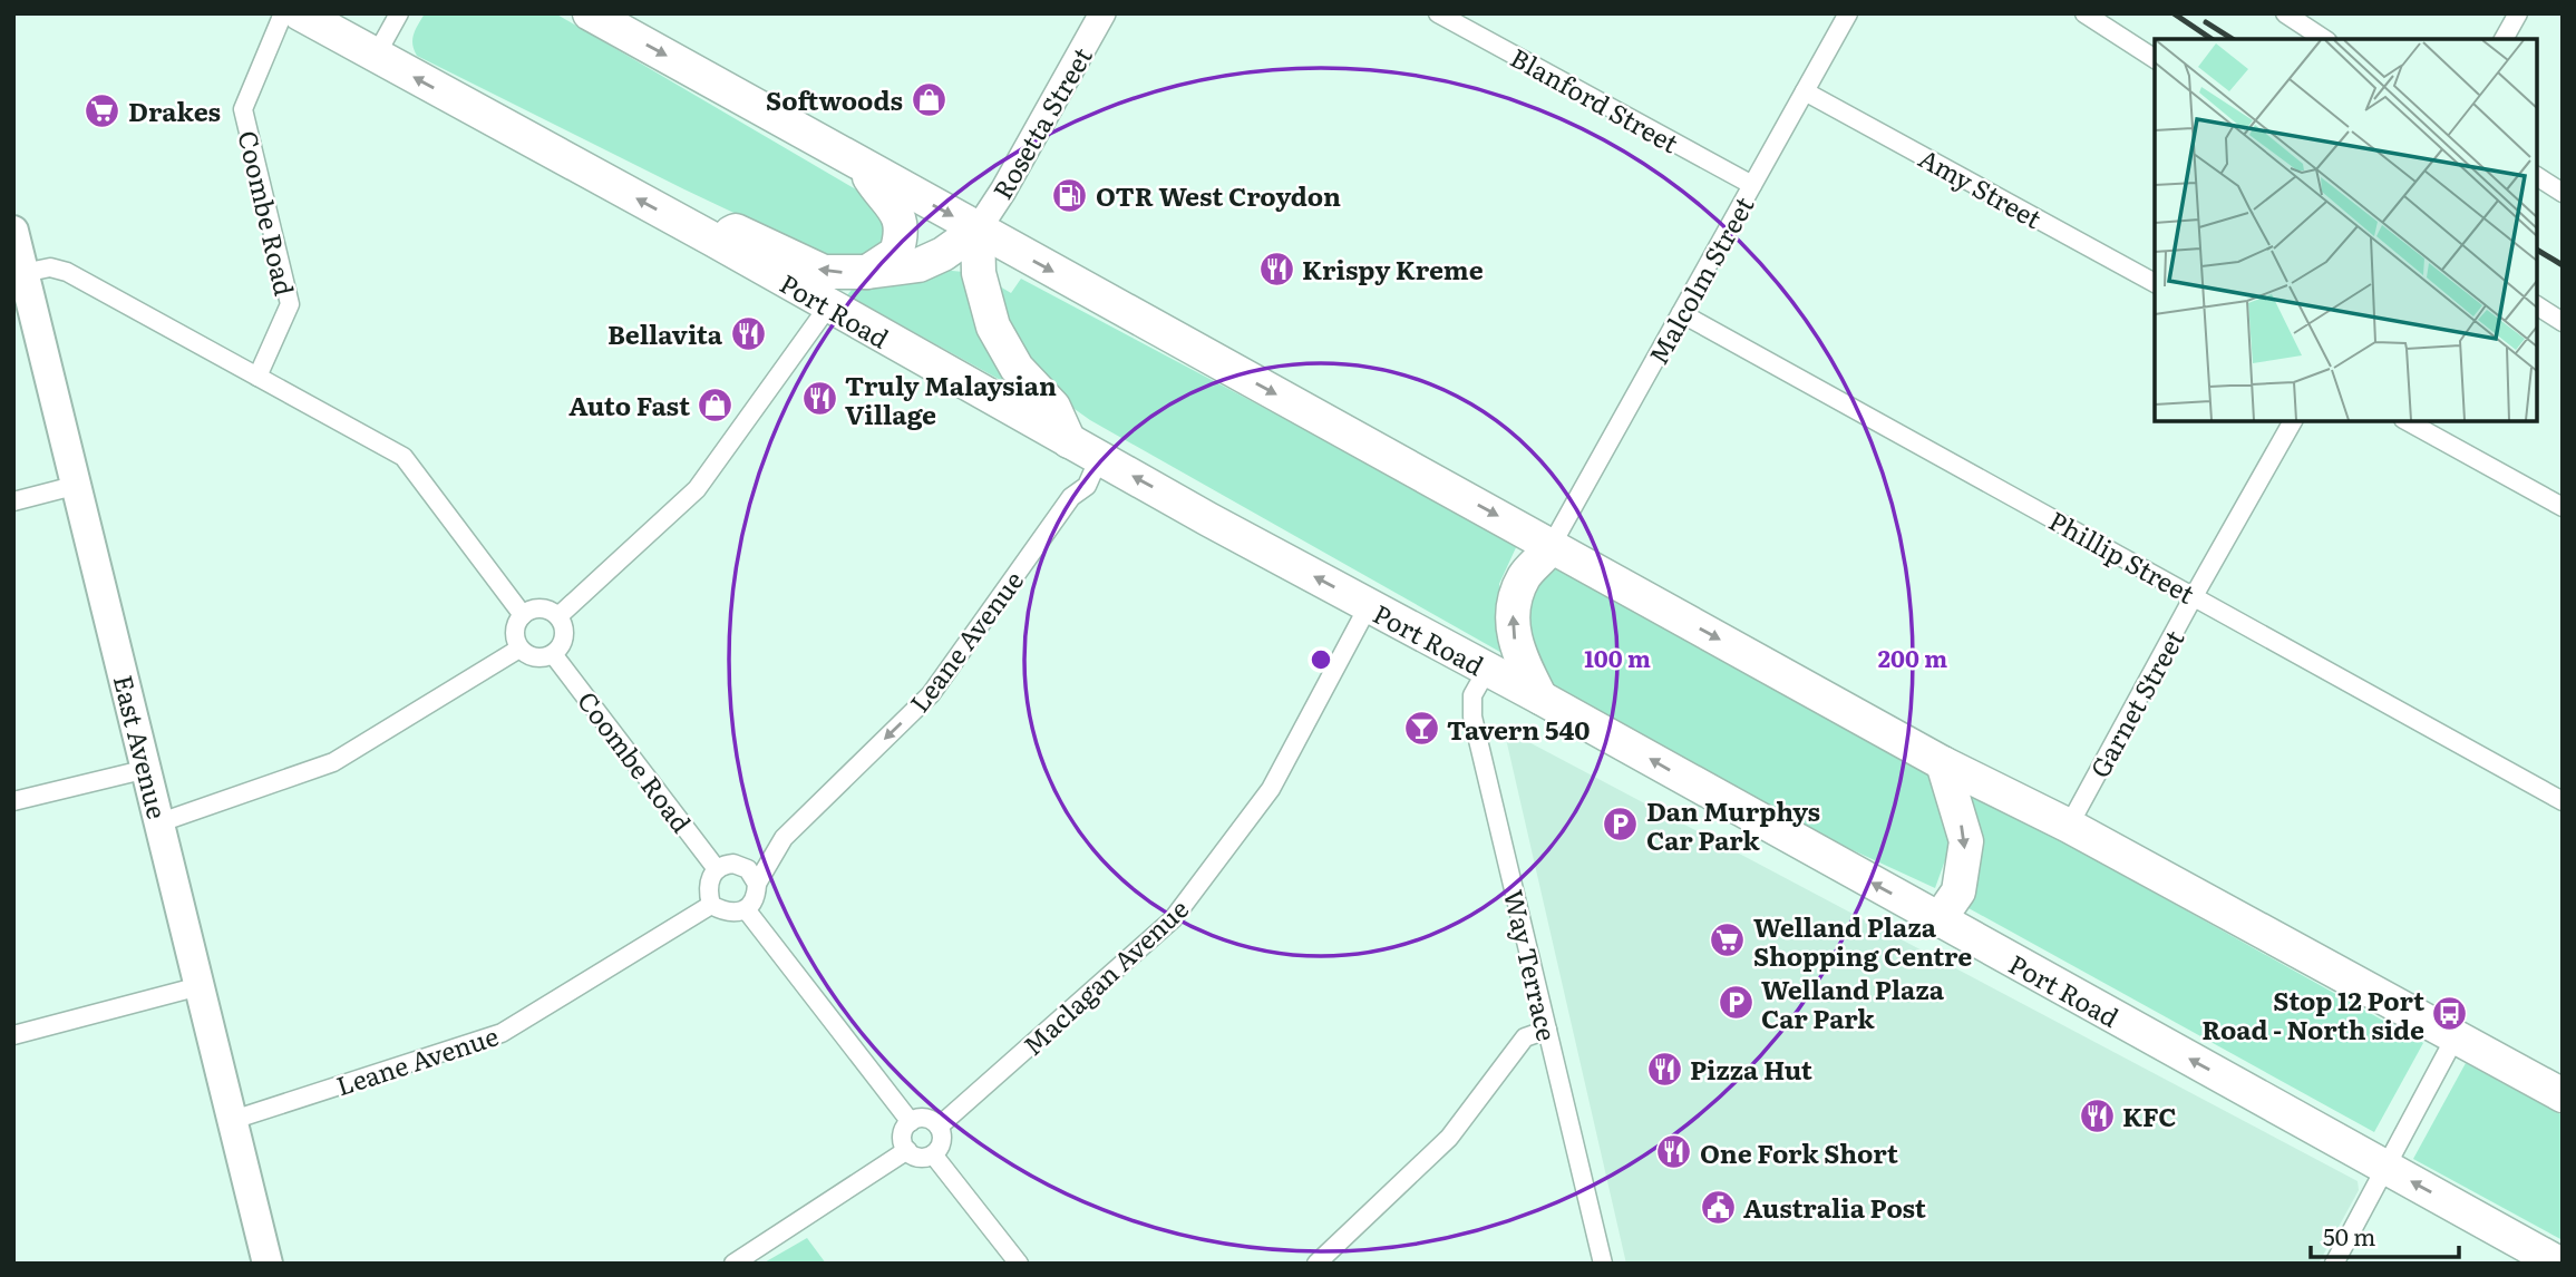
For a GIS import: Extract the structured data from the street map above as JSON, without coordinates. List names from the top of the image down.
{
  "streets": {
    "highway": ["Port Road"],
    "main road": ["East Avenue"],
    "street": [
      "Blanford Street",
      "Rosetta Street",
      "Amy Street",
      "Coombe Road",
      "Malcolm Street",
      "Phillip Street",
      "Leane Avenue",
      "Garnet Street",
      "Way Terrace",
      "Maclagan Avenue"
    ]
  },
  "crossings": [
    ["Blanford Street", "Malcolm Street"],
    ["Amy Street", "Malcolm Street"],
    ["Coombe Road", "Leane Avenue"],
    ["Malcolm Street", "Phillip Street"],
    ["Port Road", "Leane Avenue"],
    ["Port Road", "Way Terrace"],
    ["Port Road", "Maclagan Avenue"],
    ["Phillip Street", "Garnet Street"],
    ["Leane Avenue", "East Avenue"]
  ],
  "one_way": ["Leane Avenue"],
  "places": {
    "shop": ["Softwoods", "Auto Fast"],
    "supermarket": ["Drakes", "Welland Plaza Shopping Centre"],
    "fuel station": ["OTR West Croydon"],
    "restaurant": [
      "Krispy Kreme",
      "Bellavita",
      "Truly Malaysian Village",
      "Pizza Hut",
      "KFC",
      "One Fork Short"
    ],
    "bar": ["Tavern 540"],
    "parking": ["Dan Murphys Car Park", "Welland Plaza Car Park"],
    "bus stop": ["Stop 12 Port Road - North side"],
    "public building": ["Australia Post"]
  },
  "scale_bar": "50 m",
  "rings": ["100 m", "200 m"]
}
